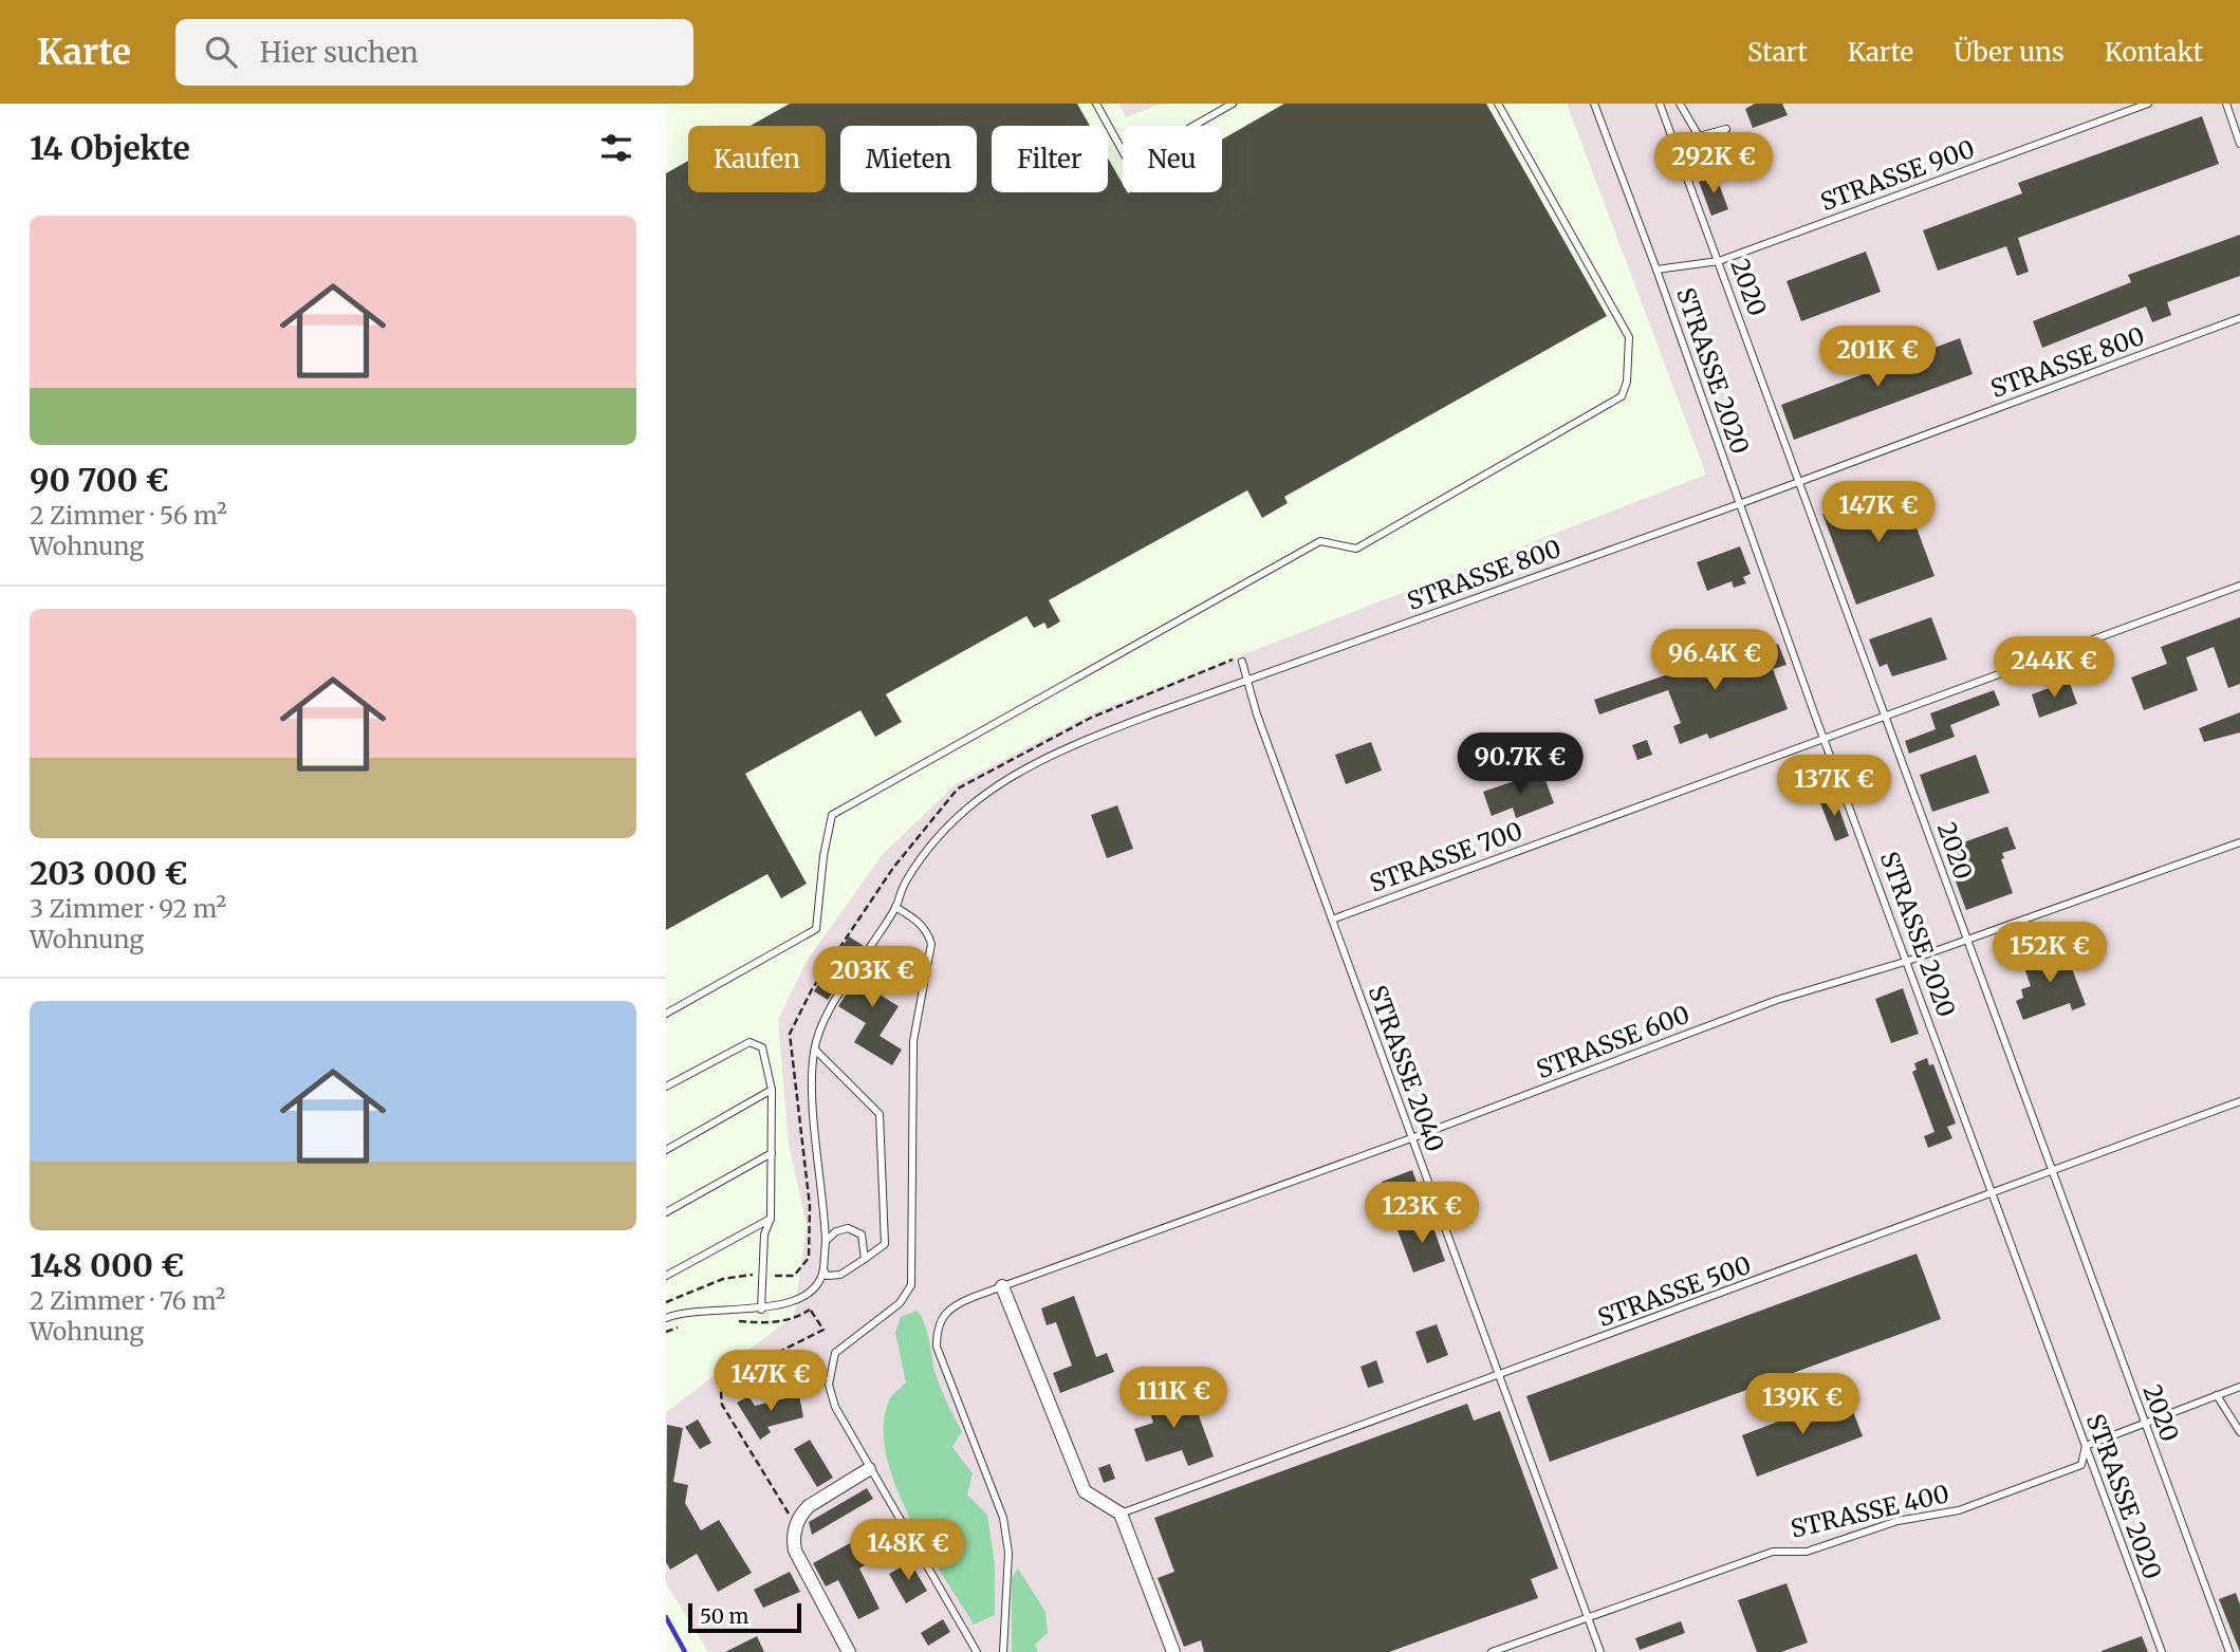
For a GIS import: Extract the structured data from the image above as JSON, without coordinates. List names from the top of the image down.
{
  "streets": {
    "lane": [
      "STRASSE 900",
      "2020",
      "STRASSE 800",
      "STRASSE 2020",
      "STRASSE 700",
      "STRASSE 600",
      "STRASSE 2040",
      "STRASSE 500",
      "STRASSE 400"
    ]
  },
  "crossings": [
    ["STRASSE 900", "2020"],
    ["STRASSE 900", "STRASSE 2020"],
    ["2020", "STRASSE 800"],
    ["2020", "STRASSE 700"],
    ["2020", "STRASSE 600"],
    ["2020", "STRASSE 500"],
    ["STRASSE 800", "STRASSE 2020"],
    ["STRASSE 800", "STRASSE 2040"],
    ["STRASSE 2020", "STRASSE 700"],
    ["STRASSE 2020", "STRASSE 600"],
    ["STRASSE 2020", "STRASSE 500"],
    ["STRASSE 2020", "STRASSE 400"],
    ["STRASSE 700", "STRASSE 2040"],
    ["STRASSE 600", "STRASSE 2040"],
    ["STRASSE 2040", "STRASSE 500"],
    ["STRASSE 2040", "STRASSE 400"]
  ],
  "scale_bar": "50 m",
  "page": {
    "header": "Karte",
    "search": "Hier suchen",
    "nav": [
      "Start",
      "Karte",
      "Über uns",
      "Kontakt"
    ],
    "heading": "14 Objekte",
    "chip": [
      "Kaufen",
      "Mieten",
      "Filter",
      "Neu"
    ],
    "price": [
      "292K €",
      "201K €",
      "147K €",
      "96.4K €",
      "244K €",
      "90.7K €",
      "137K €",
      "152K €",
      "203K €",
      "123K €",
      "147K €",
      "111K €",
      "139K €",
      "148K €"
    ],
    "list": [
      {
        "name": "90 700 €",
        "note": "2 Zimmer · 56 m² · Wohnung"
      },
      {
        "name": "203 000 €",
        "note": "3 Zimmer · 92 m² · Wohnung"
      },
      {
        "name": "148 000 €",
        "note": "2 Zimmer · 76 m² · Wohnung"
      }
    ],
    "scale": "50 m"
  }
}
